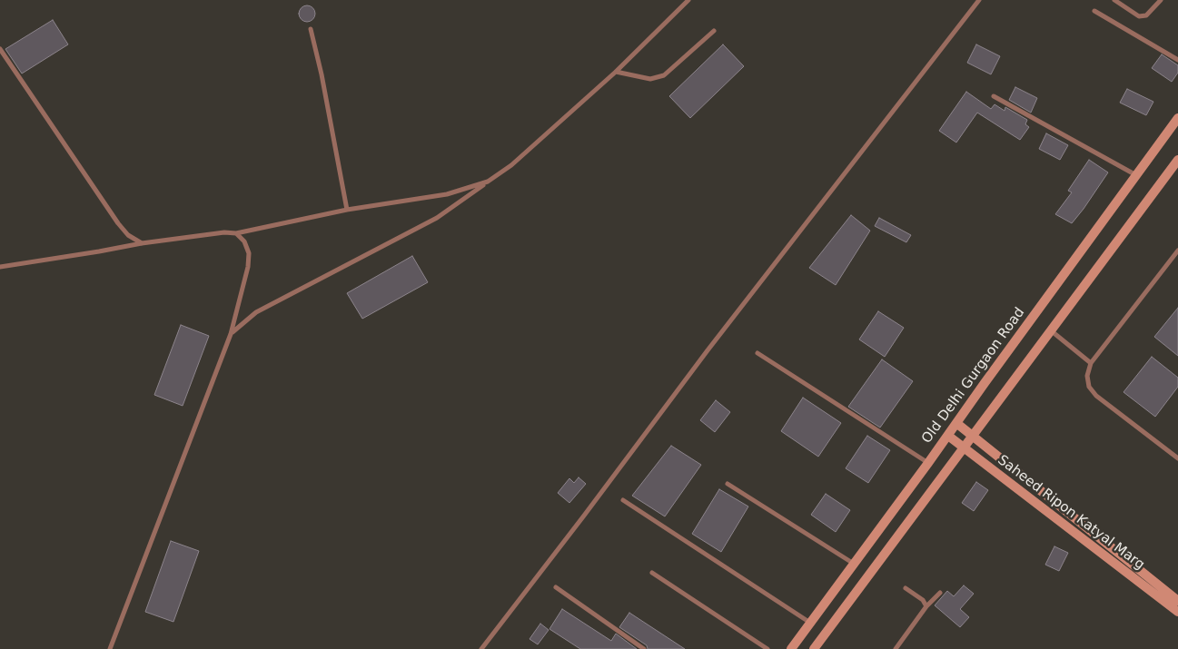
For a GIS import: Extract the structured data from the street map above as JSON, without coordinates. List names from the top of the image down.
{
  "streets": {
    "main road": ["Old Delhi Gurgaon Road", "Saheed Ripon Katyal Marg"]
  },
  "crossings": [
    ["Old Delhi Gurgaon Road", "Saheed Ripon Katyal Marg"]
  ]
}
